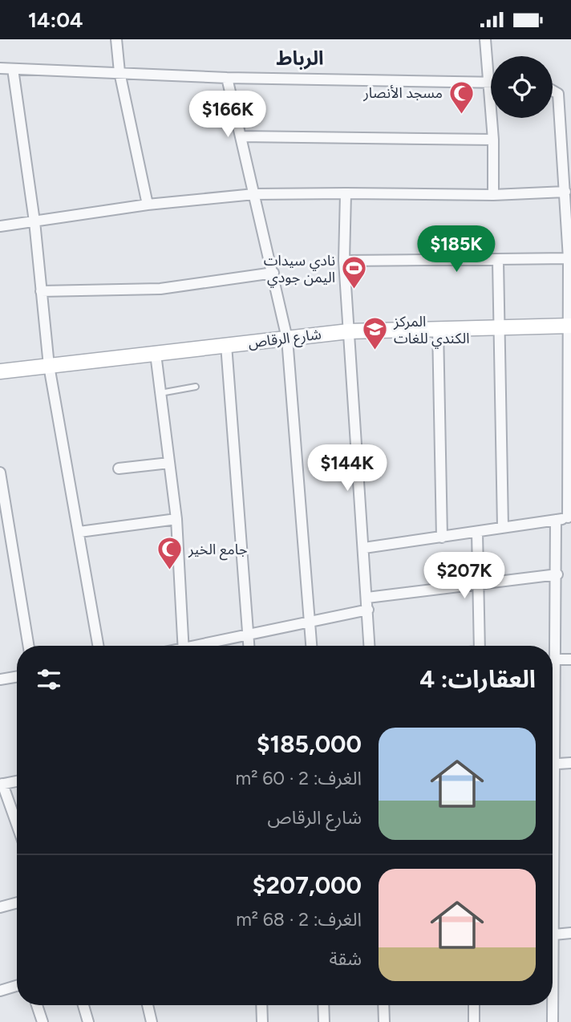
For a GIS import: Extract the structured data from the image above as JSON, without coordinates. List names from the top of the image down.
{
  "streets": {
    "street": ["شارع الرقاص"]
  },
  "districts": ["الرباط"],
  "places": {
    "mosque": ["مسجد الأنصار", "جامع الخير"],
    "sports": ["نادي سيدات اليمن جودي"],
    "school or university": ["المركز الكندي للغات"]
  },
  "page": {
    "status": "14:04",
    "price": [
      "$166K",
      "$185K",
      "$144K",
      "$207K"
    ],
    "heading": "العقارات: 4",
    "list": [
      {
        "name": "$185,000",
        "note": "الغرف: 2 · 60 m² · شارع الرقاص"
      },
      {
        "name": "$207,000",
        "note": "الغرف: 2 · 68 m² · شقة"
      }
    ]
  }
}
